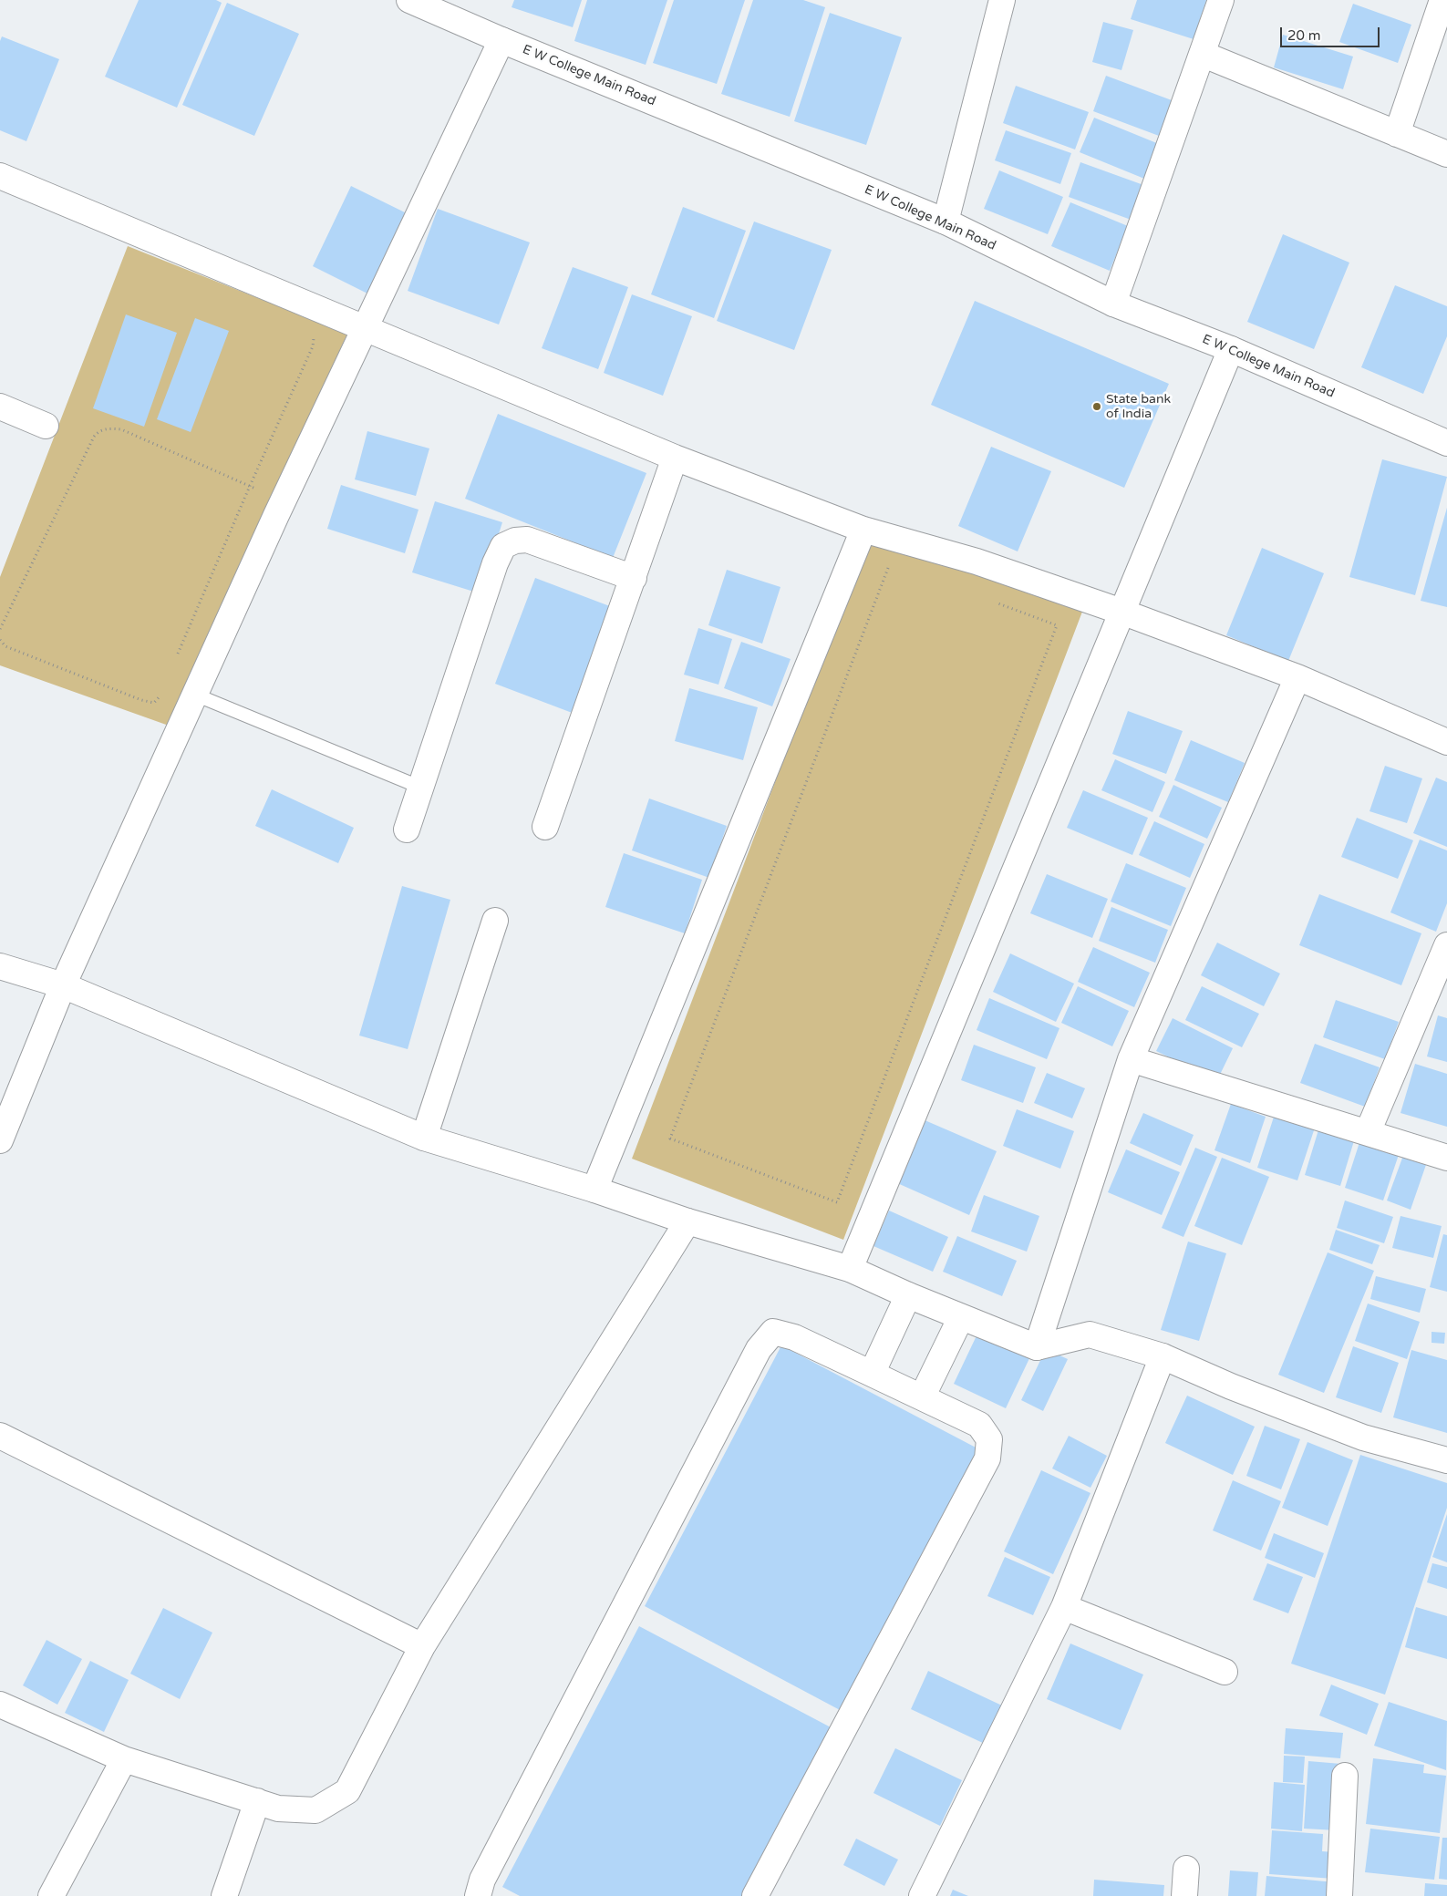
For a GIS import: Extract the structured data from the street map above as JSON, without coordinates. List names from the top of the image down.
{
  "streets": {
    "street": ["E W College Main Road"]
  },
  "places": ["State bank of India"],
  "scale_bar": "20 m"
}
